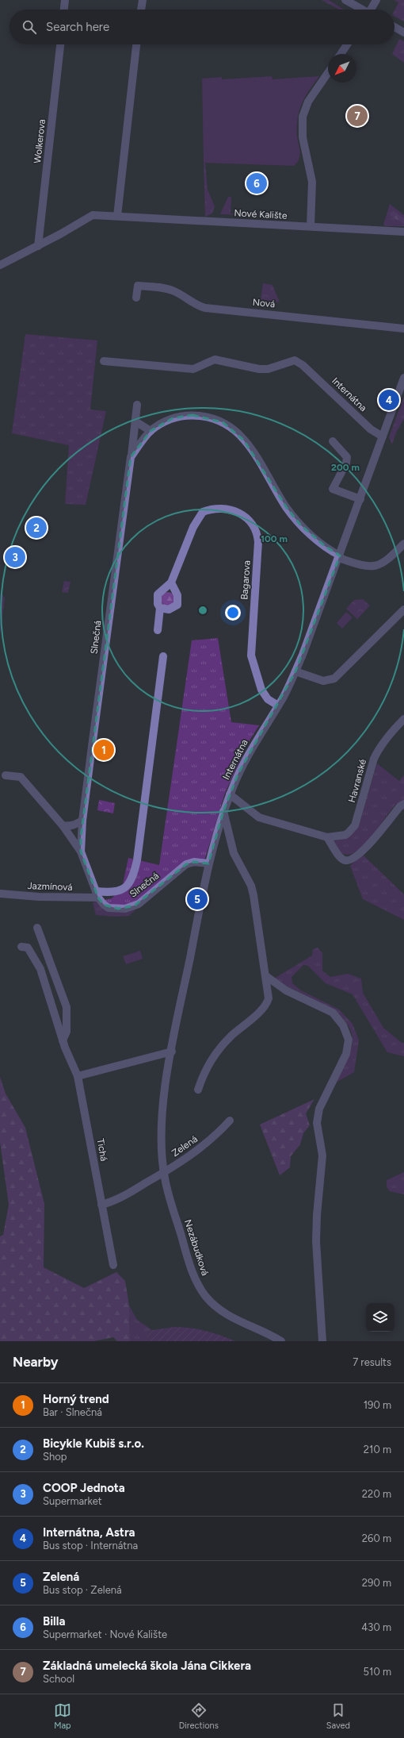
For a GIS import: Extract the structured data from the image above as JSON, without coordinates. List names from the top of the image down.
{
  "streets": {
    "street": [
      "Wolkerova",
      "Nové Kalište",
      "Nová",
      "Internátna",
      "Bagarova",
      "Slnečná",
      "Havranské",
      "Jazmínová",
      "Zelená",
      "Tichá",
      "Nezábudková"
    ]
  },
  "crossings": [
    ["Wolkerova", "Nové Kalište"],
    ["Internátna", "Bagarova"],
    ["Internátna", "Slnečná"],
    ["Internátna", "Havranské"],
    ["Internátna", "Zelená"],
    ["Slnečná", "Jazmínová"],
    ["Slnečná", "Zelená"],
    ["Zelená", "Tichá"],
    ["Zelená", "Nezábudková"]
  ],
  "north": "bottom left",
  "page": {
    "search": "Search here",
    "pins": [
      "7",
      "6",
      "4",
      "2",
      "3",
      "1",
      "5"
    ],
    "heading": ["Nearby", "7 results"],
    "list": [
      {
        "mark": "1",
        "name": "Horný trend",
        "note": "Bar · Slnečná",
        "value": "190 m"
      },
      {
        "mark": "2",
        "name": "Bicykle Kubiš s.r.o.",
        "note": "Shop",
        "value": "210 m"
      },
      {
        "mark": "3",
        "name": "COOP Jednota",
        "note": "Supermarket",
        "value": "220 m"
      },
      {
        "mark": "4",
        "name": "Internátna, Astra",
        "note": "Bus stop · Internátna",
        "value": "260 m"
      },
      {
        "mark": "5",
        "name": "Zelená",
        "note": "Bus stop · Zelená",
        "value": "290 m"
      },
      {
        "mark": "6",
        "name": "Billa",
        "note": "Supermarket · Nové Kalište",
        "value": "430 m"
      },
      {
        "mark": "7",
        "name": "Základná umelecká škola Jána Cikkera",
        "note": "School",
        "value": "510 m"
      }
    ],
    "nav": ["Map", "Directions", "Saved"]
  },
  "rings": ["200 m", "100 m"]
}
